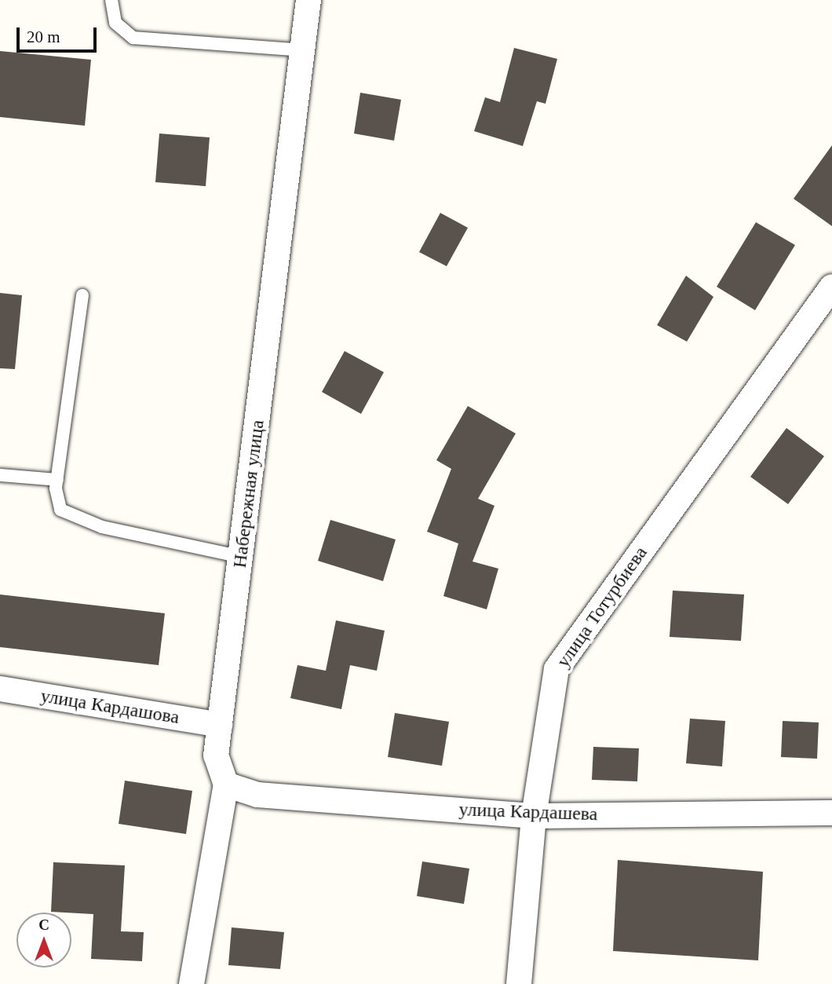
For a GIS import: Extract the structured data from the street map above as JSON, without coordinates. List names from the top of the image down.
{
  "streets": {
    "street": [
      "Набережная улица",
      "улица Тотурбиева",
      "улица Кардашова",
      "улица Кардашева"
    ]
  },
  "crossings": [
    ["Набережная улица", "улица Кардашова"],
    ["Набережная улица", "улица Кардашева"],
    ["улица Тотурбиева", "улица Кардашева"]
  ],
  "scale_bar": "20 m",
  "north": "top"
}
